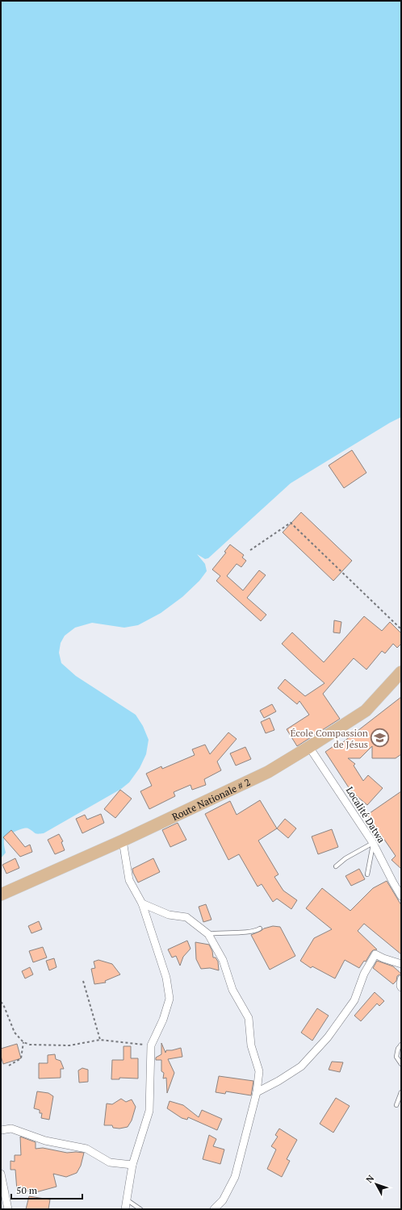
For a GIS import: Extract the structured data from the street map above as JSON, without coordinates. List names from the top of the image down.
{
  "streets": {
    "main road": ["Route Nationale # 2"],
    "street": ["Localité Datwa"]
  },
  "crossings": [
    ["Route Nationale # 2", "Localité Datwa"]
  ],
  "places": {
    "school or university": ["École Compassion de Jésus"]
  },
  "scale_bar": "50 m",
  "north": "top left"
}
